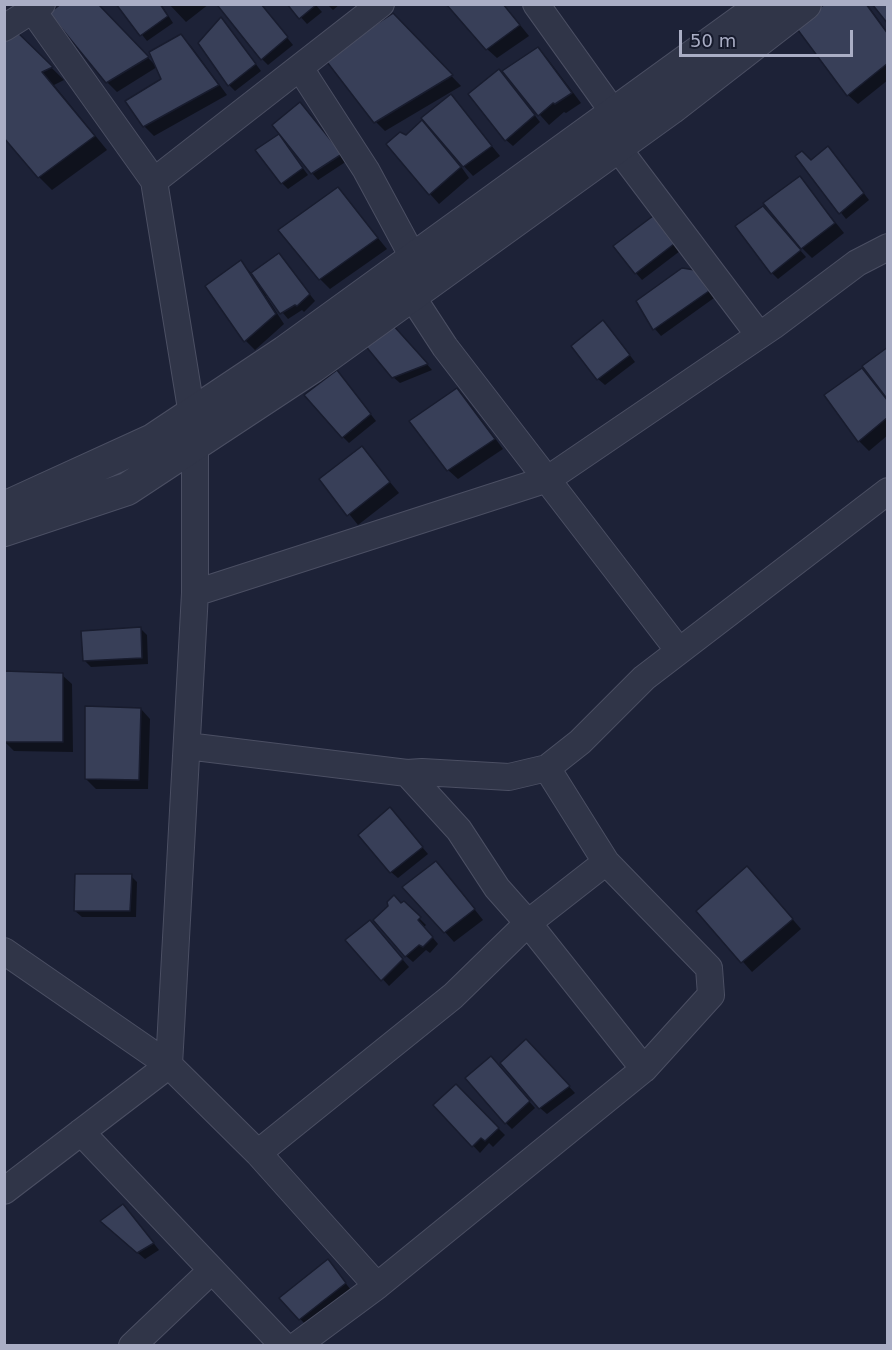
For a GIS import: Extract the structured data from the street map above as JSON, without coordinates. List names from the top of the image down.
{
  "scale_bar": "50 m"
}
